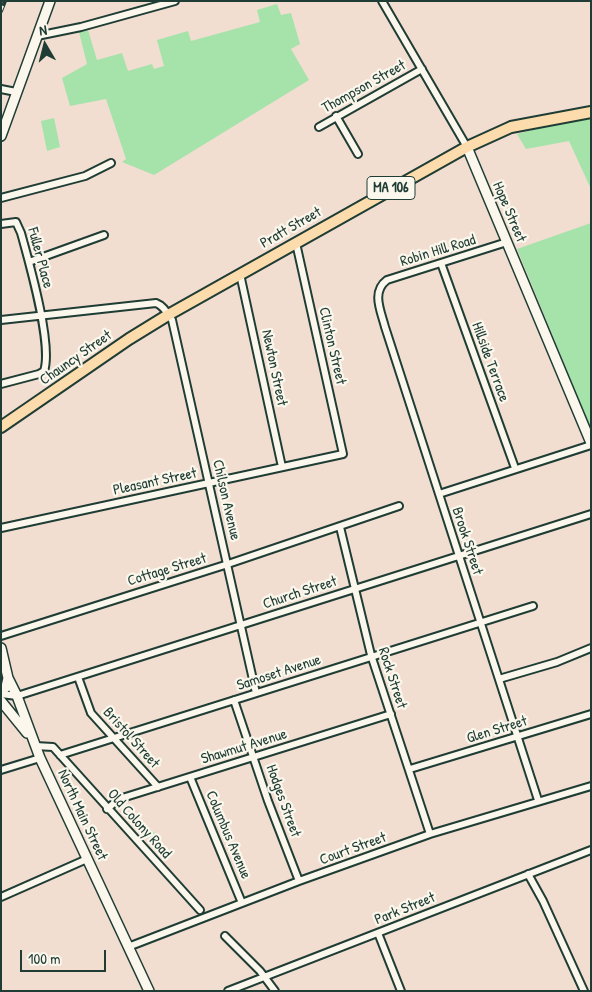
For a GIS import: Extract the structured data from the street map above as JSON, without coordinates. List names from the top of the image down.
{
  "streets": {
    "main road": [
      "MA 106",
      "Hope Street",
      "Pratt Street",
      "Chauncy Street",
      "North Main Street"
    ],
    "street": [
      "Thompson Street",
      "Robin Hill Road",
      "Fuller Place",
      "Clinton Street",
      "Hillside Terrace",
      "Newton Street",
      "Pleasant Street",
      "Chilson Avenue",
      "Brook Street",
      "Cottage Street",
      "Church Street",
      "Samoset Avenue",
      "Rock Street",
      "Glen Street",
      "Bristol Street",
      "Shawmut Avenue",
      "Hodges Street",
      "Old Colony Road",
      "Columbus Avenue",
      "Court Street",
      "Park Street"
    ]
  },
  "crossings": [
    ["Thompson Street", "Hope Street"],
    ["Hope Street", "Pratt Street"],
    ["Hope Street", "Robin Hill Road"],
    ["Pratt Street", "Clinton Street"],
    ["Pratt Street", "Chauncy Street"],
    ["Pratt Street", "Newton Street"],
    ["Pratt Street", "Chilson Avenue"],
    ["Robin Hill Road", "Hillside Terrace"],
    ["Robin Hill Road", "Brook Street"],
    ["Clinton Street", "Pleasant Street"],
    ["Chauncy Street", "Chilson Avenue"],
    ["Newton Street", "Pleasant Street"],
    ["Pleasant Street", "Chilson Avenue"],
    ["Chilson Avenue", "Cottage Street"],
    ["Chilson Avenue", "Church Street"],
    ["Chilson Avenue", "Samoset Avenue"],
    ["Brook Street", "Church Street"],
    ["Brook Street", "Samoset Avenue"],
    ["Brook Street", "Glen Street"],
    ["Brook Street", "Court Street"],
    ["Cottage Street", "Rock Street"],
    ["Church Street", "Rock Street"],
    ["Church Street", "Bristol Street"],
    ["Church Street", "North Main Street"],
    ["Samoset Avenue", "Rock Street"],
    ["Samoset Avenue", "Bristol Street"],
    ["Samoset Avenue", "Hodges Street"],
    ["Samoset Avenue", "Old Colony Road"],
    ["Rock Street", "Glen Street"],
    ["Rock Street", "Shawmut Avenue"],
    ["Rock Street", "Court Street"],
    ["Bristol Street", "Shawmut Avenue"],
    ["Shawmut Avenue", "Hodges Street"],
    ["Shawmut Avenue", "Old Colony Road"],
    ["Shawmut Avenue", "Columbus Avenue"],
    ["Hodges Street", "Court Street"],
    ["North Main Street", "Court Street"],
    ["Columbus Avenue", "Court Street"]
  ],
  "scale_bar": "100 m",
  "north": "top"
}
